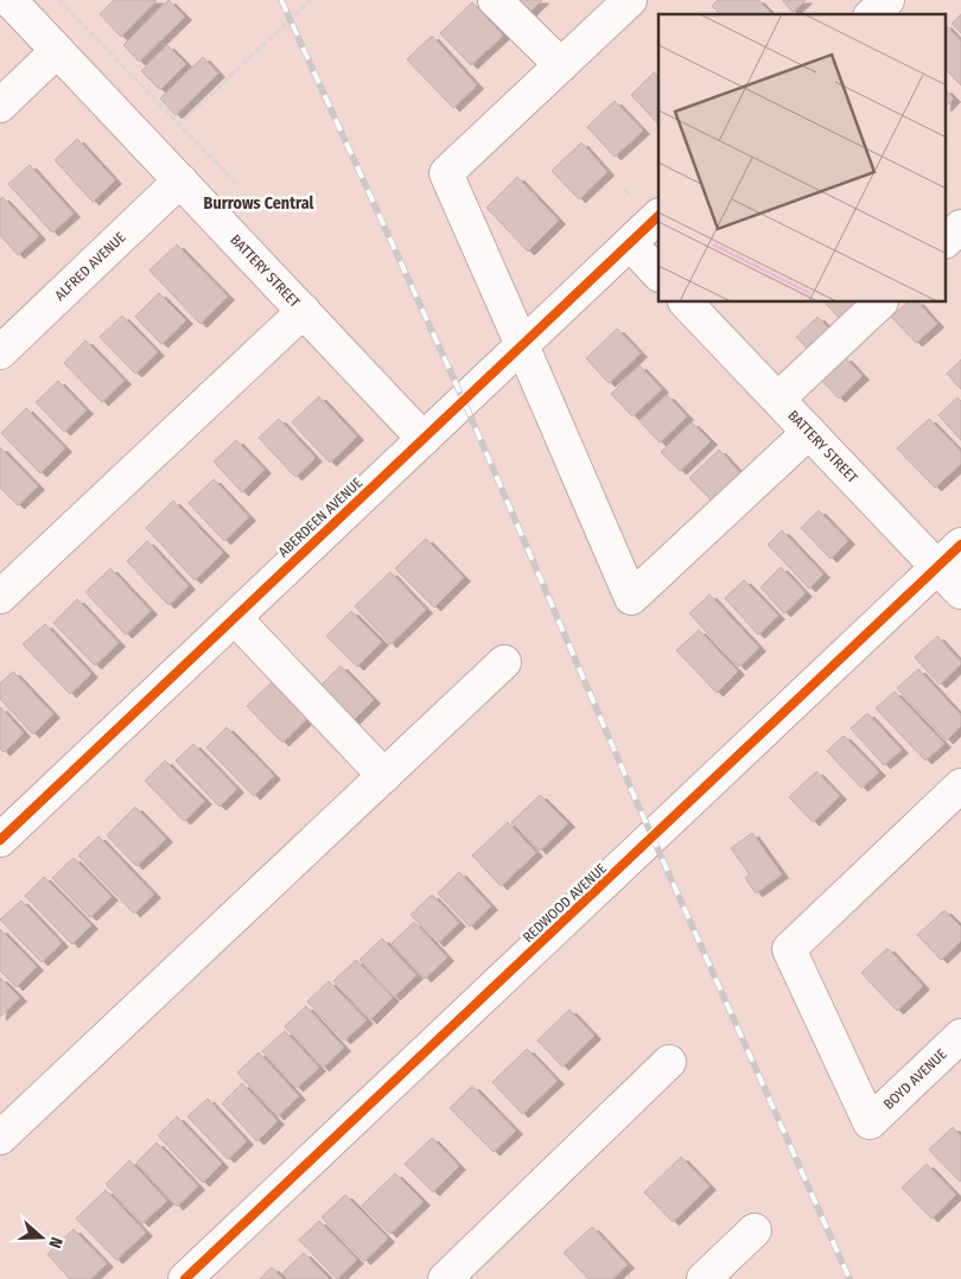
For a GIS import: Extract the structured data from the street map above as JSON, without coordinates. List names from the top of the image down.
{
  "streets": {
    "street": [
      "ALFRED AVENUE",
      "BATTERY STREET",
      "ABERDEEN AVENUE",
      "REDWOOD AVENUE",
      "BOYD AVENUE"
    ]
  },
  "crossings": [
    ["ALFRED AVENUE", "BATTERY STREET"],
    ["BATTERY STREET", "ABERDEEN AVENUE"],
    ["BATTERY STREET", "REDWOOD AVENUE"]
  ],
  "districts": ["Burrows Central"],
  "north": "right"
}
